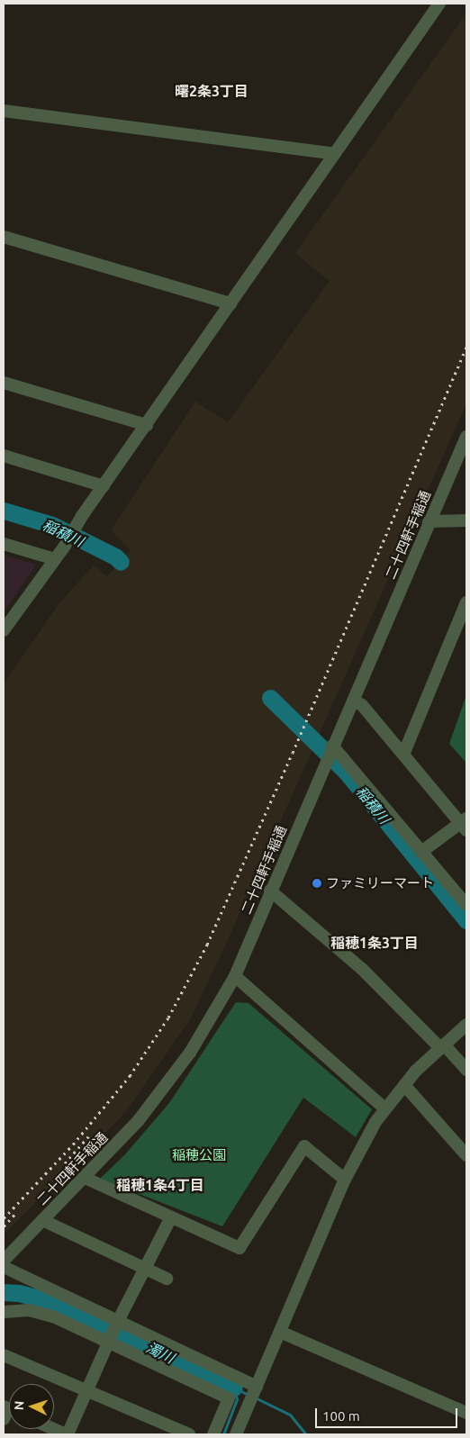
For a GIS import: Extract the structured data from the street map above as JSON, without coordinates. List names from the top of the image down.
{
  "streets": {
    "street": ["二十四軒手稲通"]
  },
  "districts": ["曙2条3丁目", "稲穂1条3丁目", "稲穂1条4丁目"],
  "water": ["稲積川", "濁川"],
  "parks": ["稲穂公園"],
  "places": ["ファミリーマート"],
  "scale_bar": "100 m",
  "north": "left"
}
